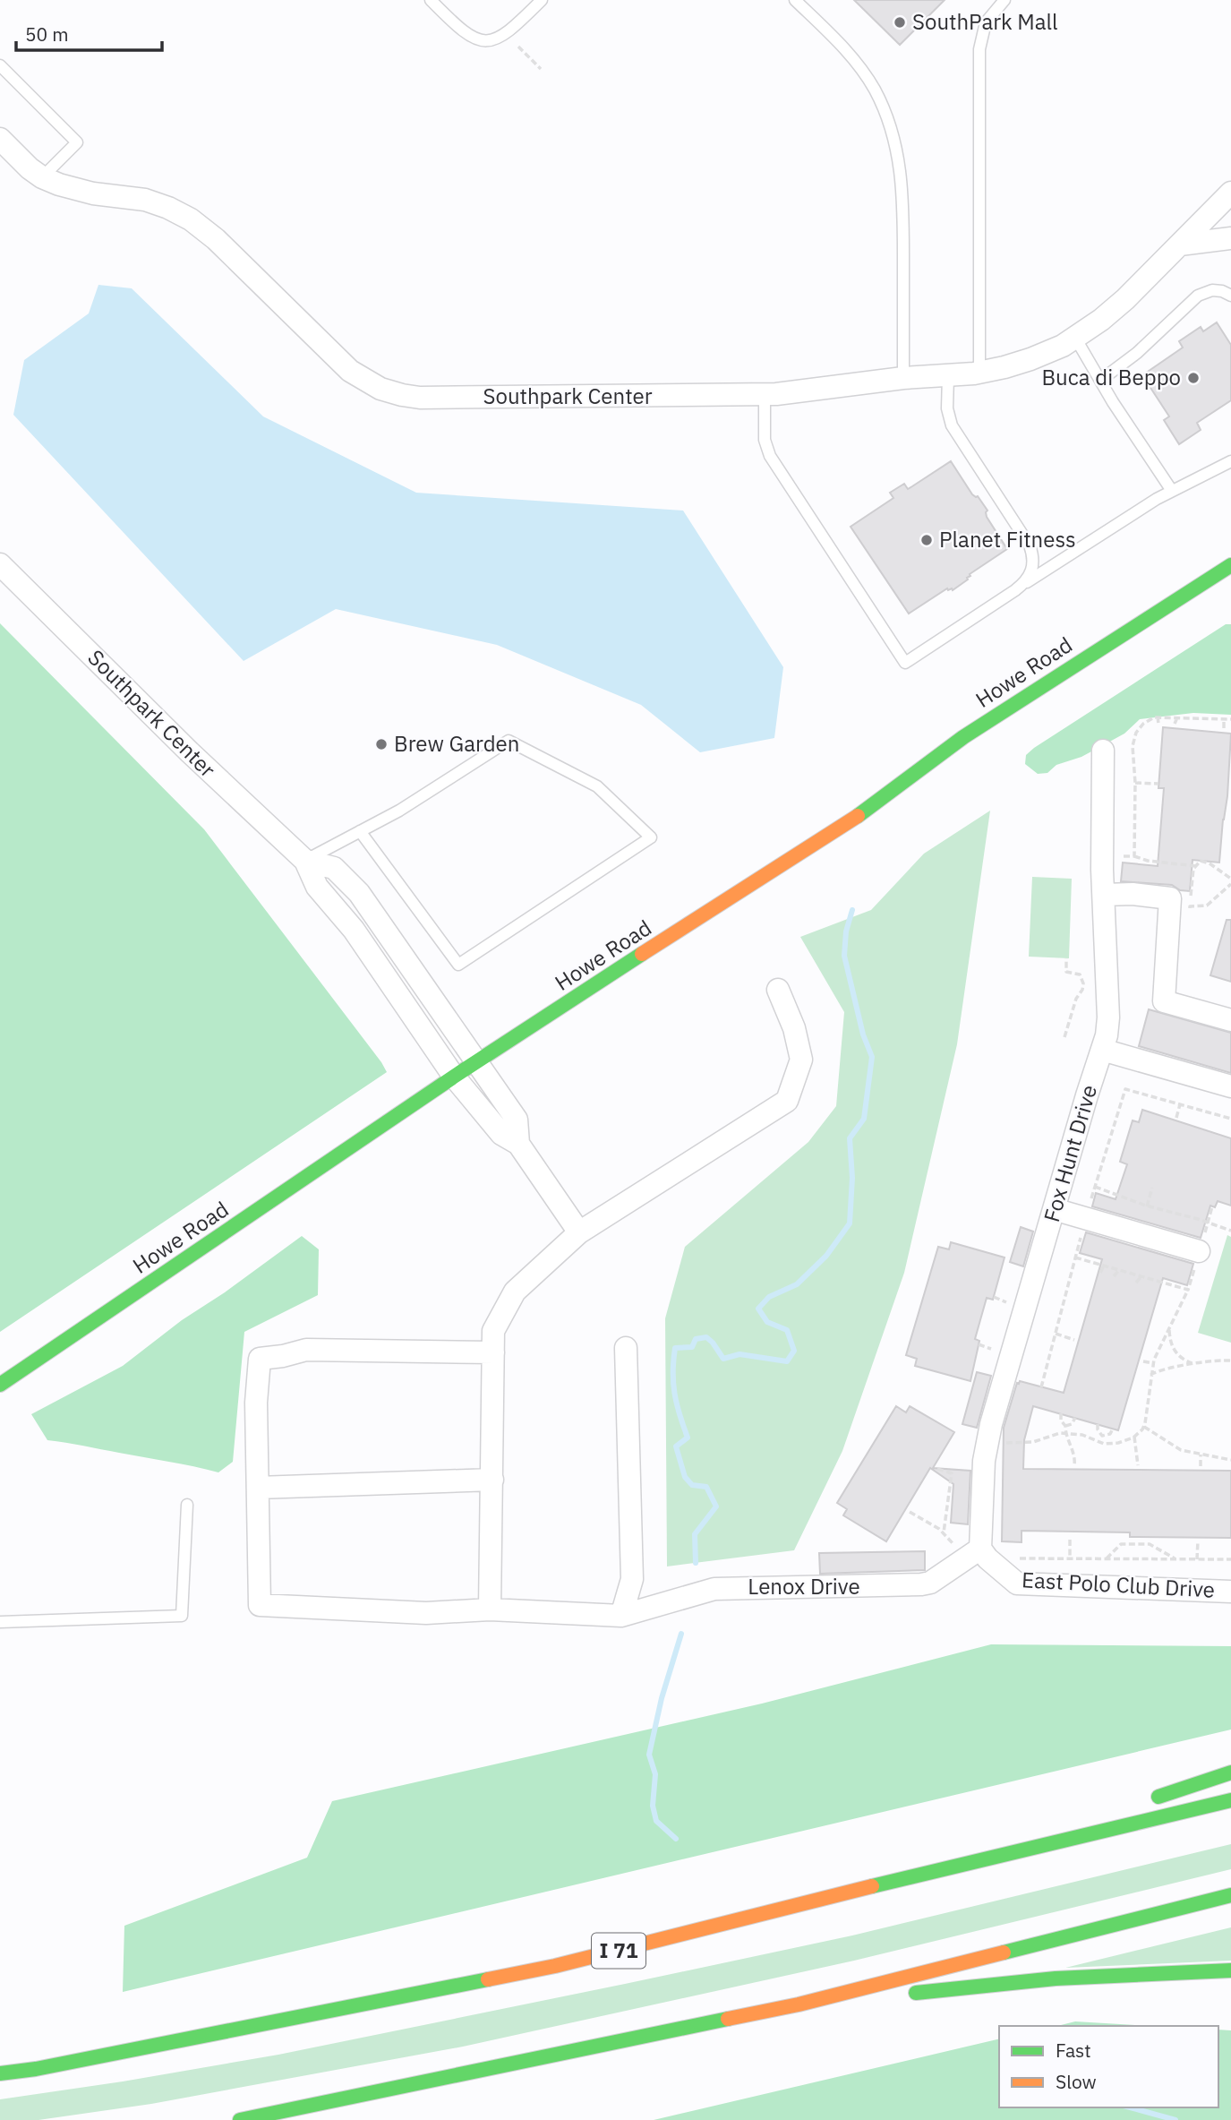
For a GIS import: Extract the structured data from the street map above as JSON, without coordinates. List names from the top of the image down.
{
  "streets": {
    "main road": ["Howe Road", "I 71"],
    "street": [
      "Southpark Center",
      "Fox Hunt Drive",
      "East Polo Club Drive",
      "Lenox Drive"
    ]
  },
  "crossings": [
    ["Southpark Center", "Howe Road"],
    ["Fox Hunt Drive", "East Polo Club Drive"],
    ["Fox Hunt Drive", "Lenox Drive"],
    ["East Polo Club Drive", "Lenox Drive"]
  ],
  "places": [
    "SouthPark Mall",
    "Buca di Beppo",
    "Planet Fitness",
    "Brew Garden"
  ],
  "legend": ["Fast", "Slow"],
  "scale_bar": "50 m"
}
